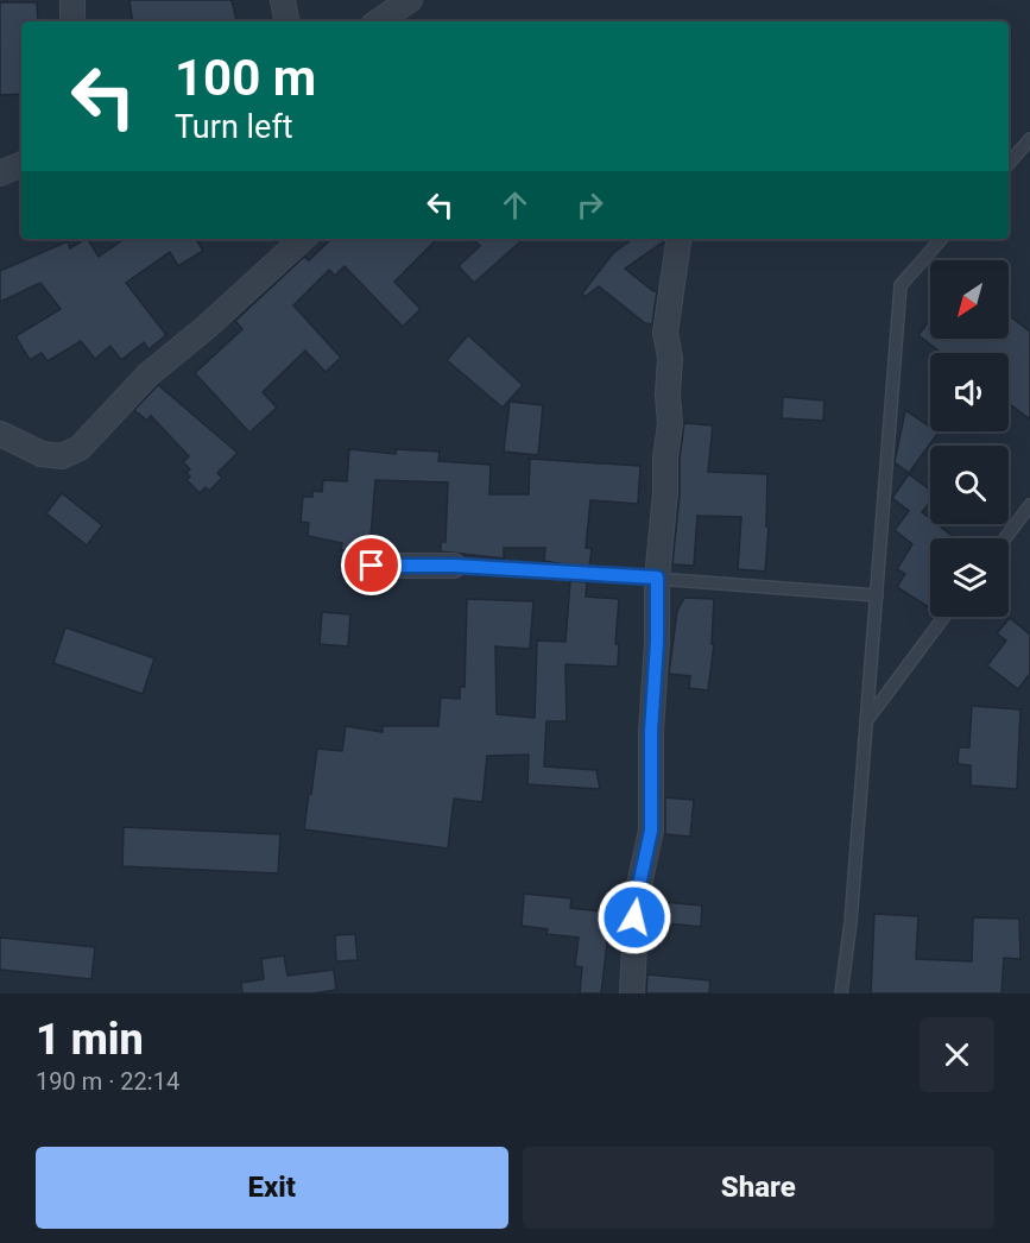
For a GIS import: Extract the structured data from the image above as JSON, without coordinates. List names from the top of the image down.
{
  "north": "bottom left",
  "page": {
    "turn": ["100 m", "Turn left"],
    "heading": ["1 min", "190 m · 22:14"],
    "buttons": ["Exit", "Share"]
  }
}
